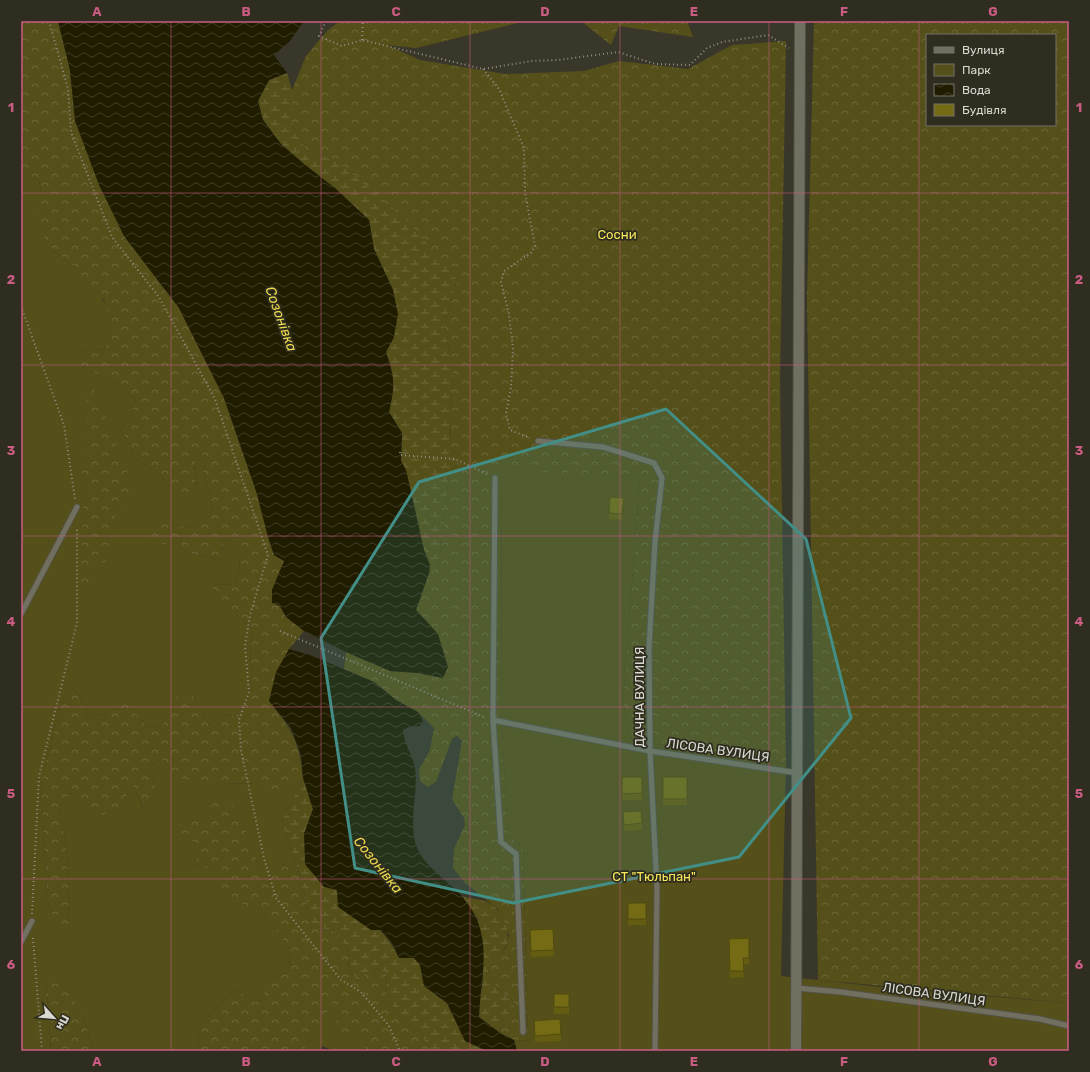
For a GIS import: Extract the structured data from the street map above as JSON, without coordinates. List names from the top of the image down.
{
  "streets": {
    "lane": ["ДАЧНА ВУЛИЦЯ", "ЛІСОВА ВУЛИЦЯ"]
  },
  "crossings": [
    ["ДАЧНА ВУЛИЦЯ", "ЛІСОВА ВУЛИЦЯ"]
  ],
  "water": ["Созонівка"],
  "parks": ["Сосни", "СТ \"Тюльпан\""],
  "legend": [
    "Вулиця",
    "Парк",
    "Вода",
    "Будівля"
  ],
  "north": "bottom right",
  "grid": {
    "columns": [
      "A",
      "B",
      "C",
      "D",
      "E",
      "F",
      "G"
    ],
    "rows": [
      "1",
      "2",
      "3",
      "4",
      "5",
      "6"
    ]
  }
}
